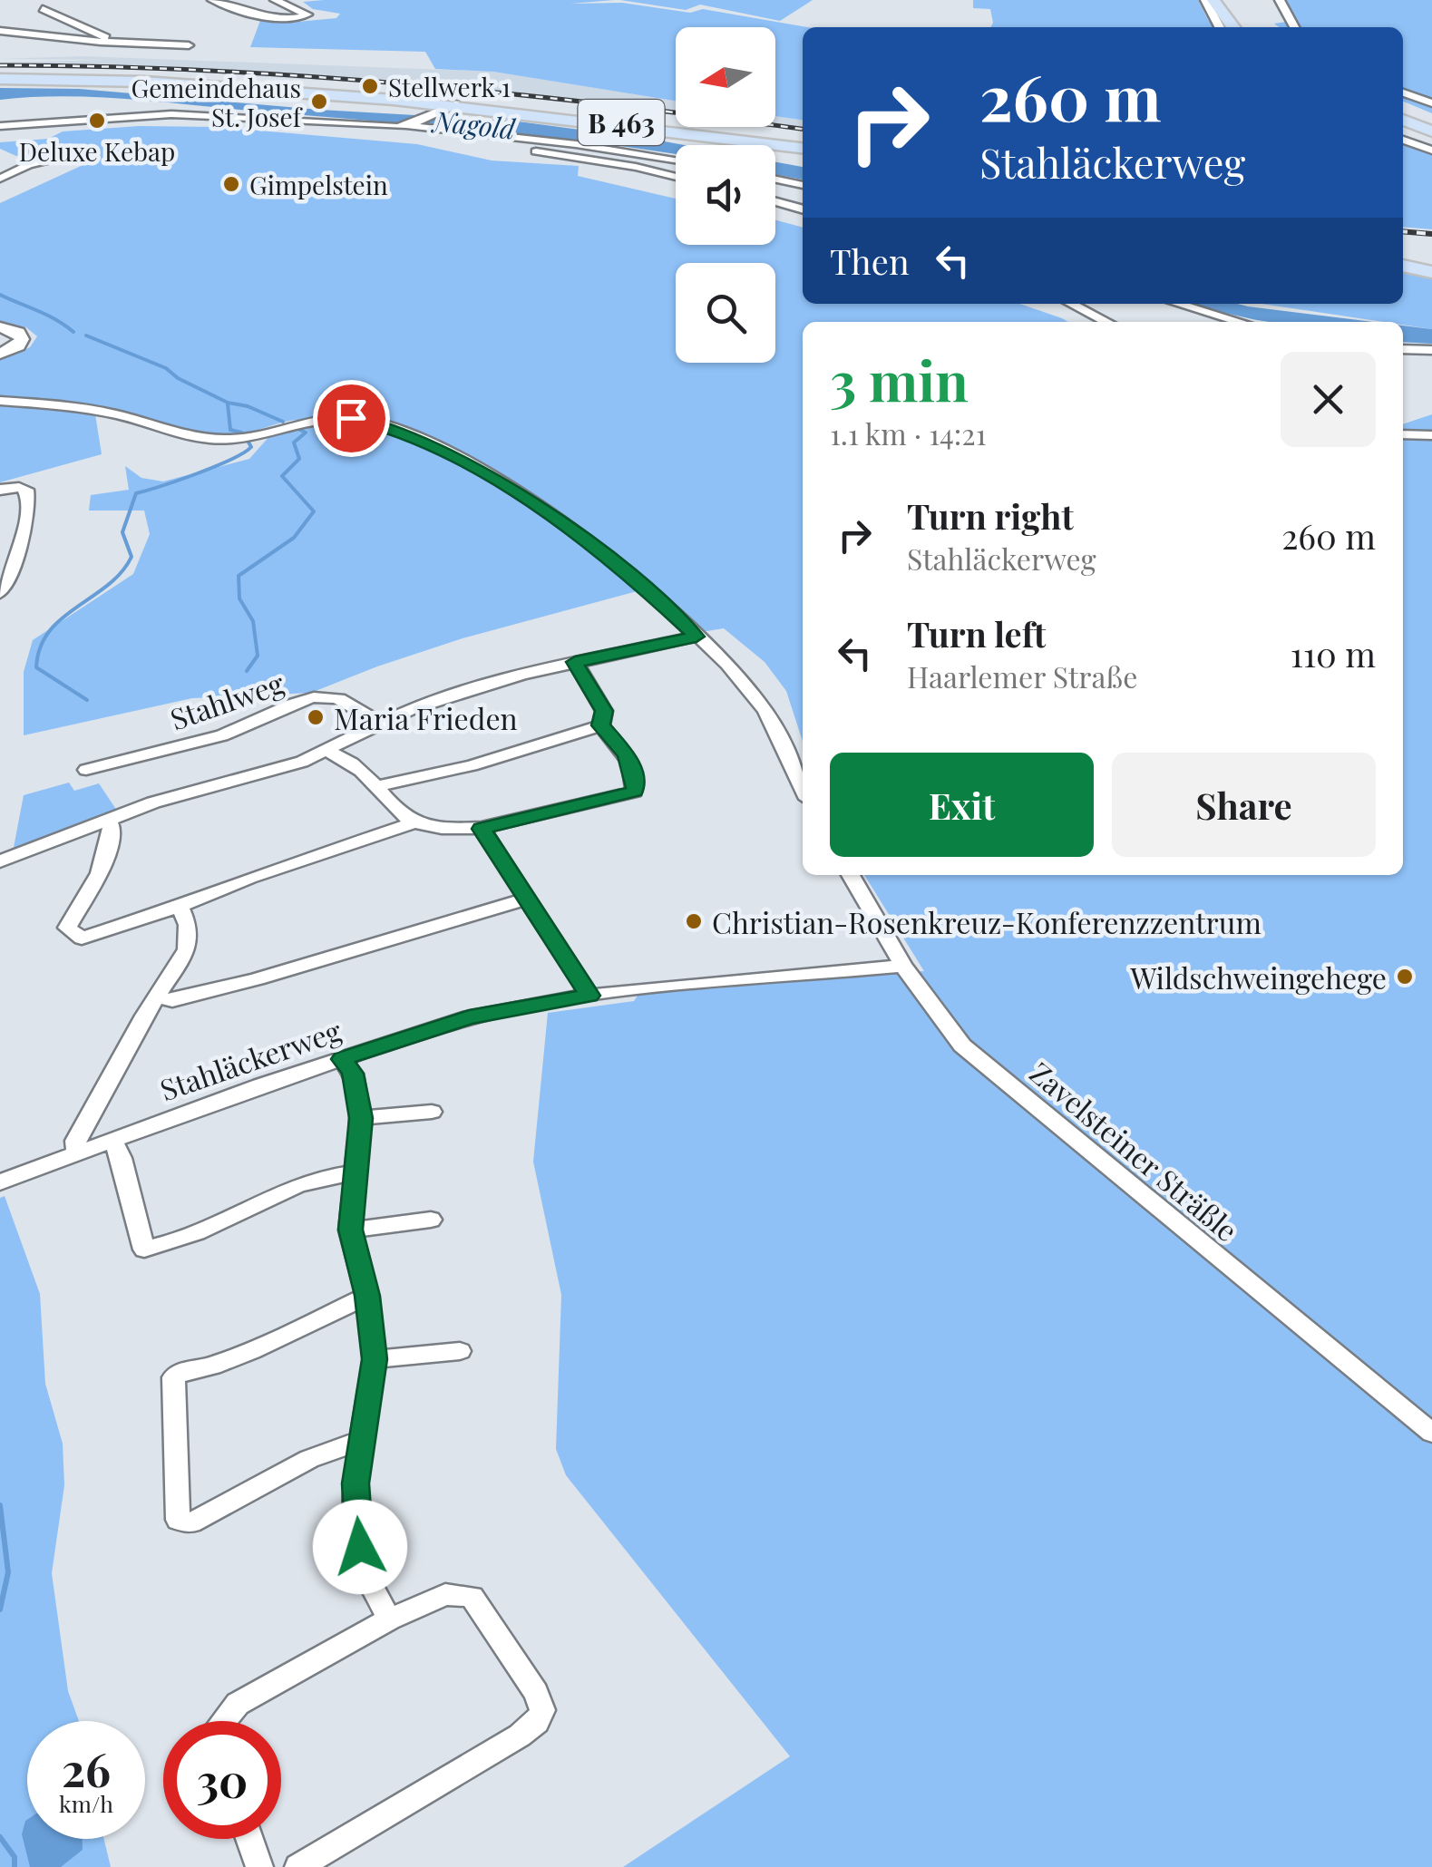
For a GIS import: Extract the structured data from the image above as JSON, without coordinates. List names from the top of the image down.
{
  "streets": {
    "main road": ["B 463"],
    "street": ["Stahlweg", "Stahläckerweg", "Zavelsteiner Sträßle"]
  },
  "crossings": [
    ["Stahläckerweg", "Zavelsteiner Sträßle"]
  ],
  "water": ["Nagold"],
  "places": [
    "Stellwerk 1",
    "Gemeindehaus St. Josef",
    "Deluxe Kebap",
    "Gimpelstein",
    "Maria Frieden",
    "Christian-Rosenkreuz-Konferenzzentrum",
    "Wildschweingehege"
  ],
  "north": "left",
  "page": {
    "turn": ["260 m", "Stahläckerweg"],
    "then": "Then",
    "heading": ["3 min", "1.1 km · 14:21"],
    "list": [
      {
        "name": "Turn right",
        "note": "Stahläckerweg",
        "value": "260 m"
      },
      {
        "name": "Turn left",
        "note": "Haarlemer Straße",
        "value": "110 m"
      }
    ],
    "buttons": ["Exit", "Share"],
    "speed": "26 km/h",
    "limit": "30"
  }
}
